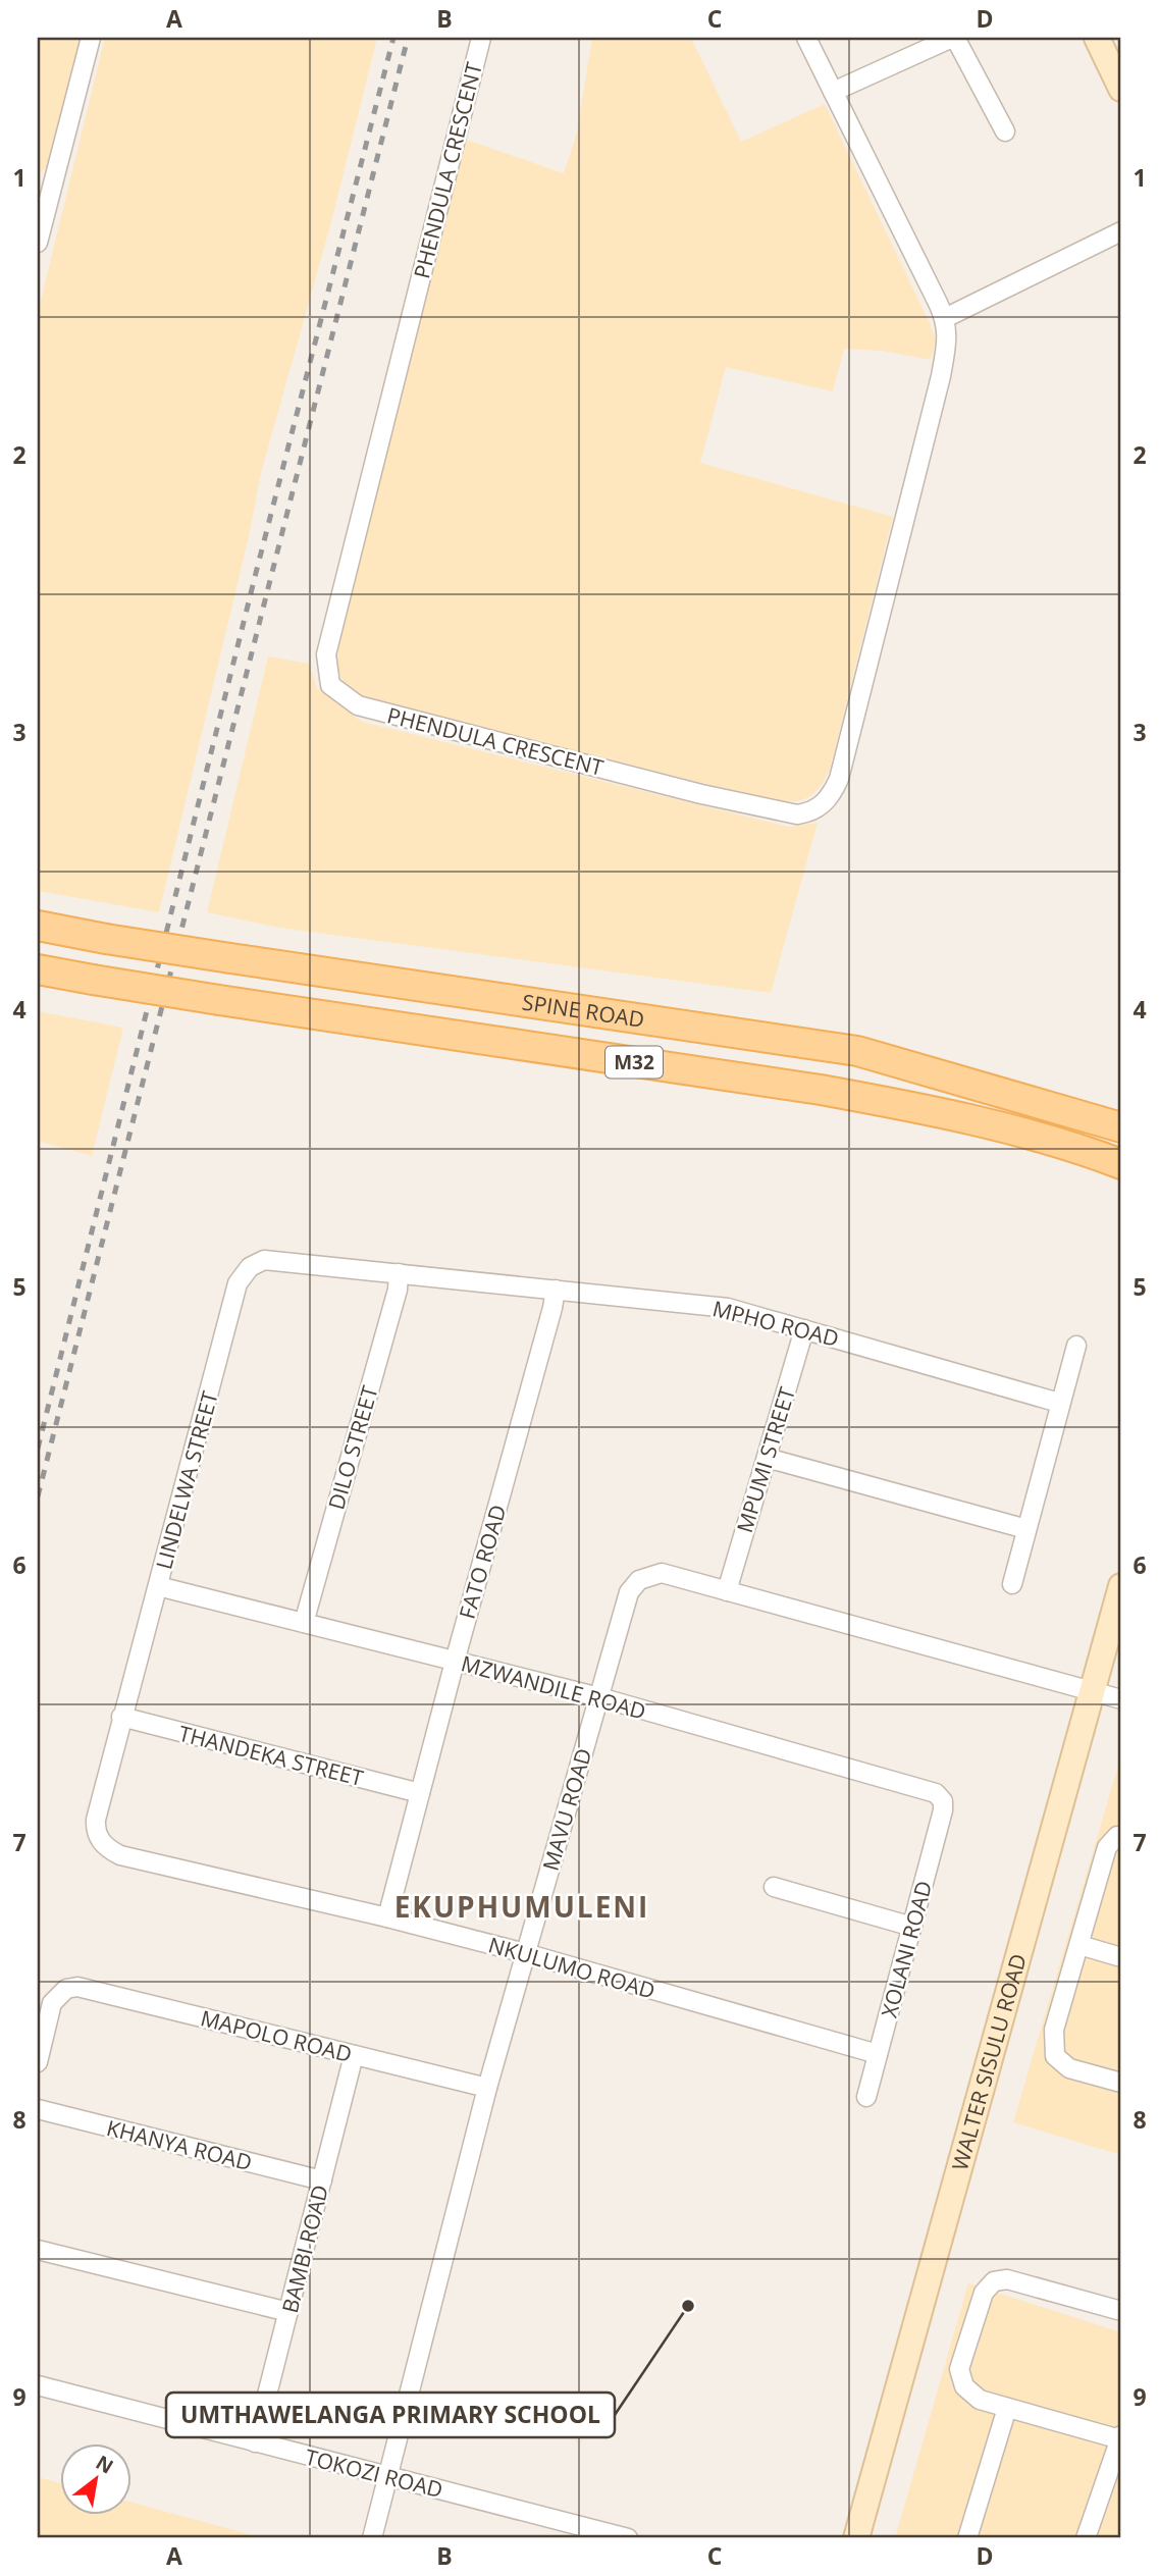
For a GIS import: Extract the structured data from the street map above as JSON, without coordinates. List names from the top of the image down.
{
  "streets": {
    "main road": ["SPINE ROAD", "M32"],
    "street": [
      "PHENDULA CRESCENT",
      "MPHO ROAD",
      "DILO STREET",
      "MPUMI STREET",
      "LINDELWA STREET",
      "FATO ROAD",
      "MZWANDILE ROAD",
      "THANDEKA STREET",
      "MAVU ROAD",
      "XOLANI ROAD",
      "NKULUMO ROAD",
      "MAPOLO ROAD",
      "WALTER SISULU ROAD",
      "KHANYA ROAD",
      "BAMBI ROAD",
      "TOKOZI ROAD"
    ]
  },
  "crossings": [
    ["MPHO ROAD", "DILO STREET"],
    ["MPHO ROAD", "MPUMI STREET"],
    ["MPHO ROAD", "LINDELWA STREET"],
    ["MPHO ROAD", "FATO ROAD"],
    ["DILO STREET", "LINDELWA STREET"],
    ["DILO STREET", "MZWANDILE ROAD"],
    ["MPUMI STREET", "MAVU ROAD"],
    ["LINDELWA STREET", "MZWANDILE ROAD"],
    ["LINDELWA STREET", "THANDEKA STREET"],
    ["LINDELWA STREET", "NKULUMO ROAD"],
    ["FATO ROAD", "MZWANDILE ROAD"],
    ["FATO ROAD", "THANDEKA STREET"],
    ["FATO ROAD", "NKULUMO ROAD"],
    ["MZWANDILE ROAD", "MAVU ROAD"],
    ["MZWANDILE ROAD", "XOLANI ROAD"],
    ["MAVU ROAD", "NKULUMO ROAD"],
    ["MAVU ROAD", "MAPOLO ROAD"],
    ["MAVU ROAD", "WALTER SISULU ROAD"],
    ["MAVU ROAD", "TOKOZI ROAD"],
    ["XOLANI ROAD", "NKULUMO ROAD"],
    ["MAPOLO ROAD", "BAMBI ROAD"],
    ["KHANYA ROAD", "BAMBI ROAD"],
    ["BAMBI ROAD", "TOKOZI ROAD"]
  ],
  "districts": ["EKUPHUMULENI"],
  "places": ["UMTHAWELANGA PRIMARY SCHOOL"],
  "north": "top right",
  "grid": {
    "columns": [
      "A",
      "B",
      "C",
      "D"
    ],
    "rows": [
      "1",
      "2",
      "3",
      "4",
      "5",
      "6",
      "7",
      "8",
      "9"
    ]
  }
}
